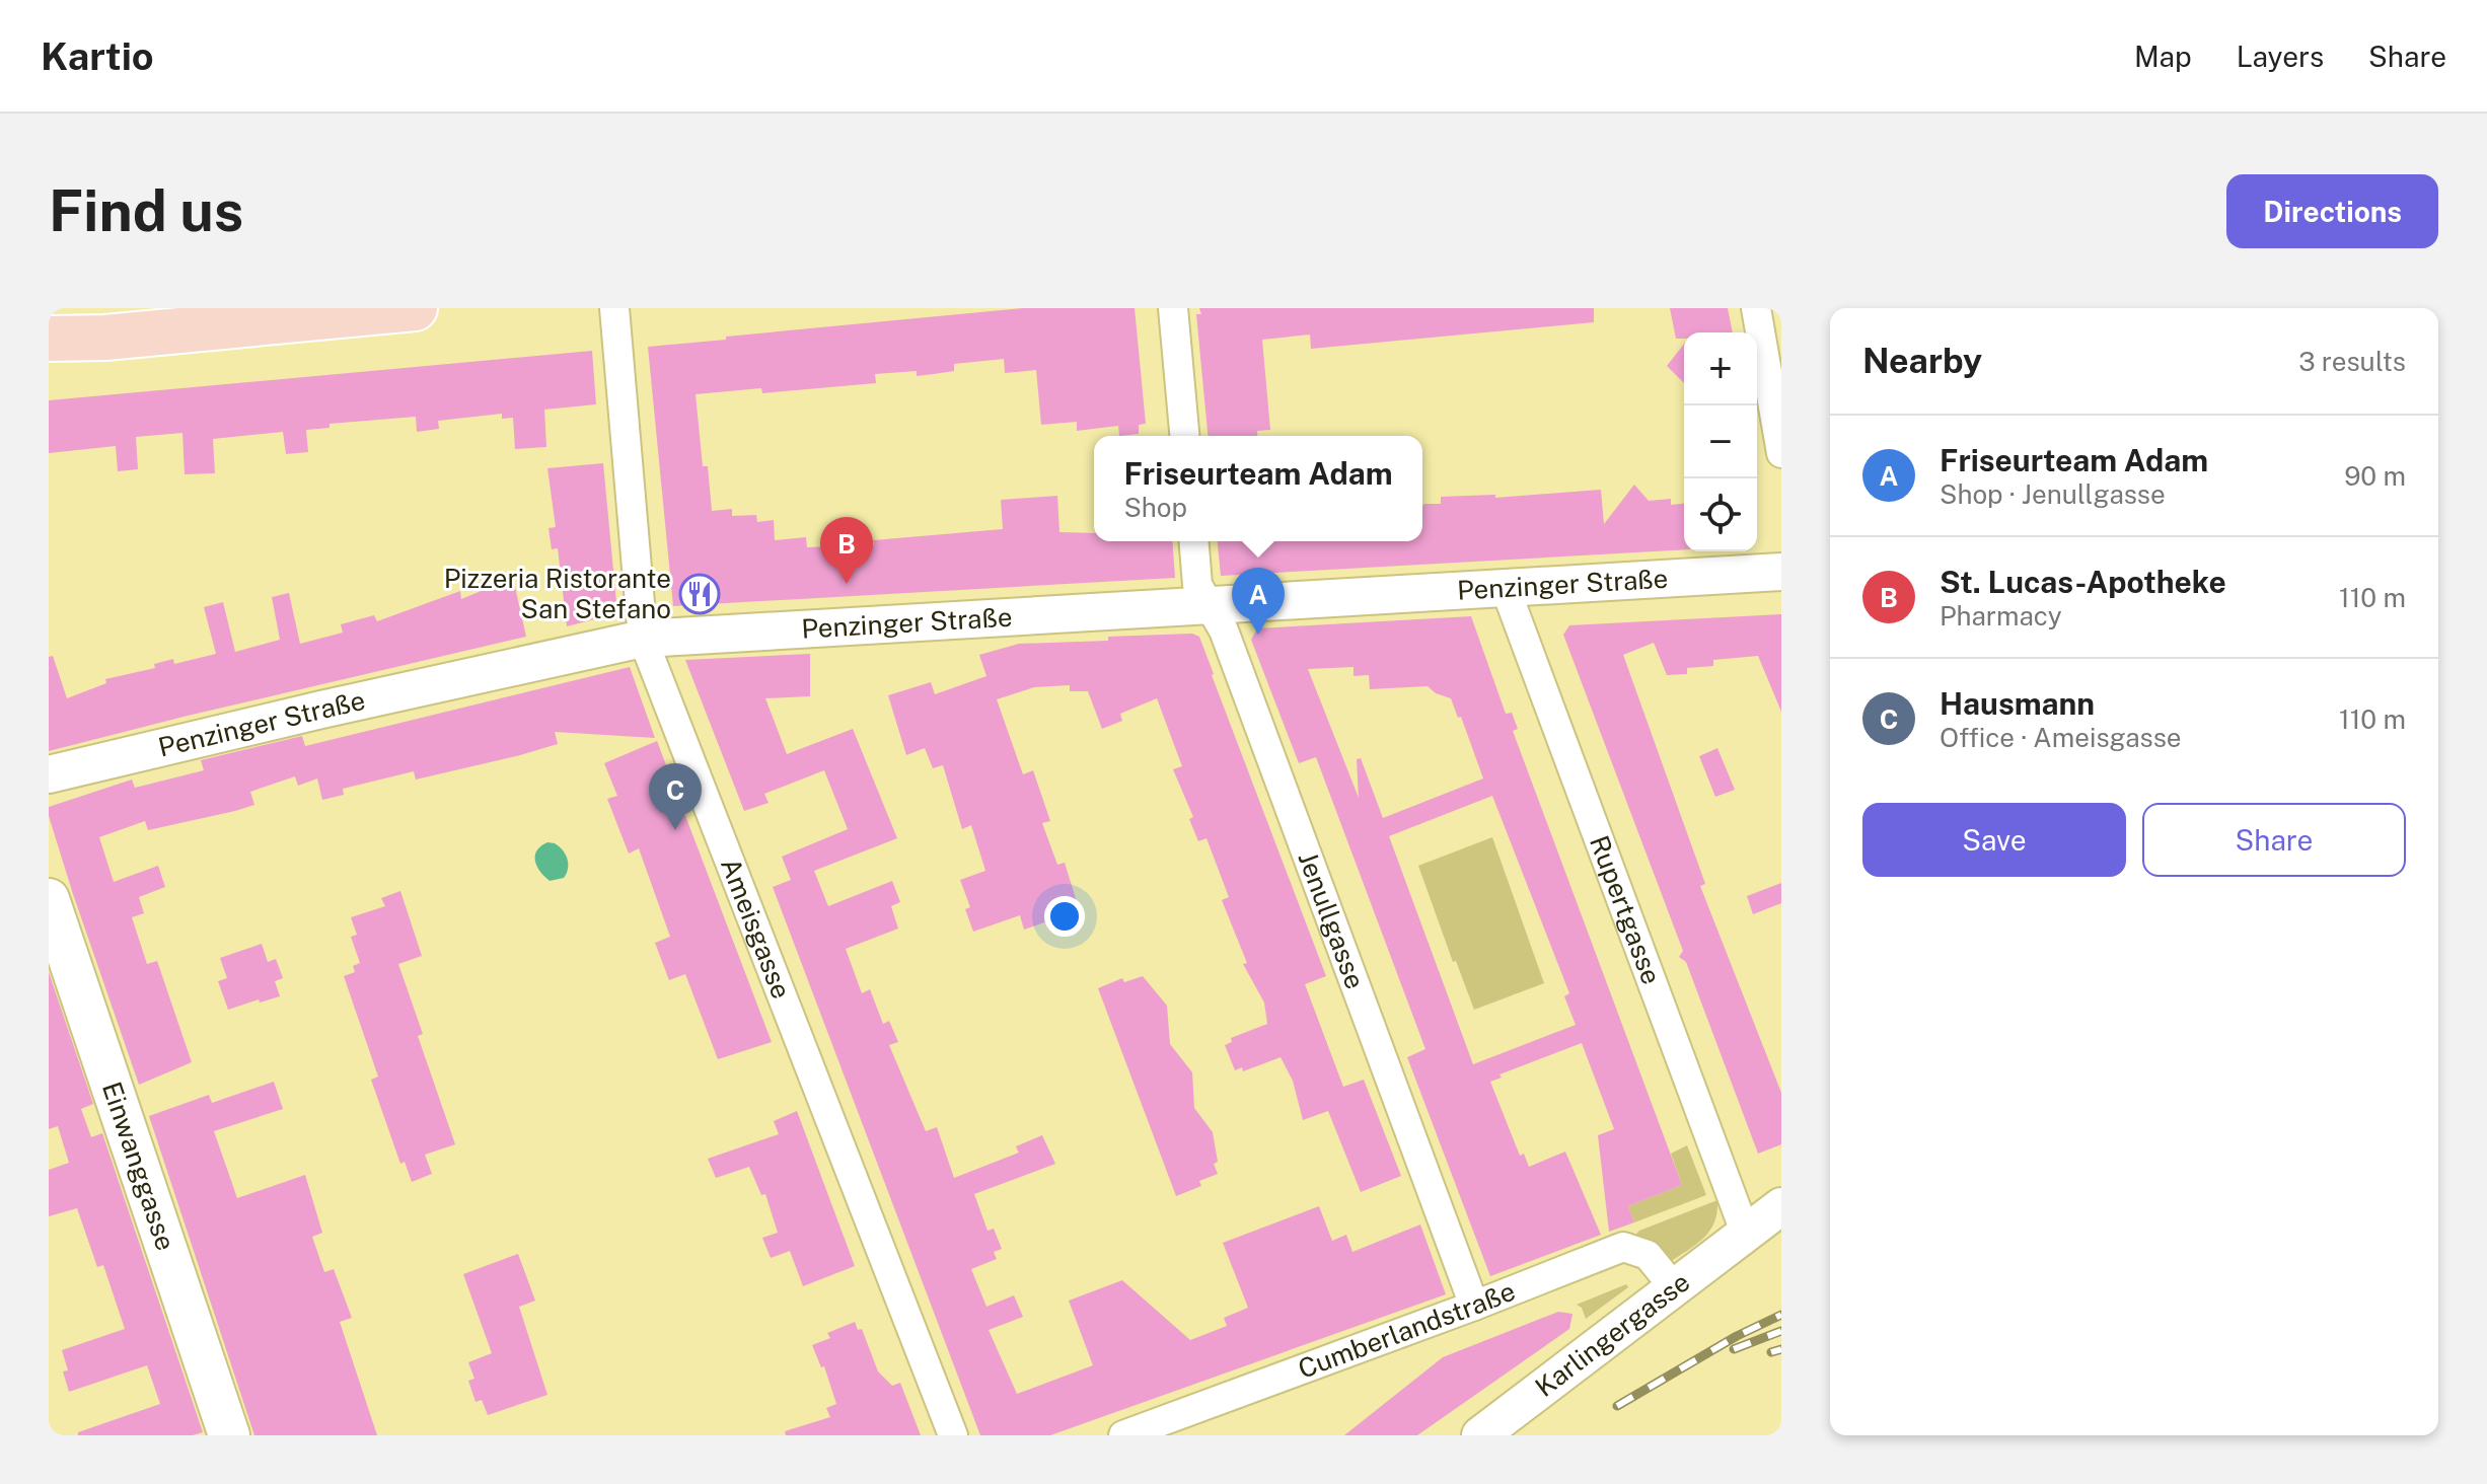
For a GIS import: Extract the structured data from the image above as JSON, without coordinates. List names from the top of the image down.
{
  "streets": {
    "main road": ["Einwanggasse"],
    "street": [
      "Penzinger Straße",
      "Rupertgasse",
      "Jenullgasse",
      "Ameisgasse",
      "Cumberlandstraße",
      "Karlingergasse"
    ]
  },
  "crossings": [
    ["Penzinger Straße", "Rupertgasse"],
    ["Penzinger Straße", "Jenullgasse"],
    ["Penzinger Straße", "Ameisgasse"],
    ["Rupertgasse", "Karlingergasse"],
    ["Jenullgasse", "Cumberlandstraße"],
    ["Cumberlandstraße", "Karlingergasse"]
  ],
  "places": {
    "restaurant": ["Pizzeria Ristorante San Stefano"]
  },
  "page": {
    "header": "Kartio",
    "nav": ["Map", "Layers", "Share"],
    "buttons": [
      "Directions",
      ["Save", "Share"]
    ],
    "title": "Find us",
    "heading": ["Nearby", "3 results"],
    "map_buttons": ["+", "−"],
    "list": [
      {
        "mark": "A",
        "name": "Friseurteam Adam",
        "note": "Shop · Jenullgasse",
        "value": "90 m"
      },
      {
        "mark": "B",
        "name": "St. Lucas-Apotheke",
        "note": "Pharmacy",
        "value": "110 m"
      },
      {
        "mark": "C",
        "name": "Hausmann",
        "note": "Office · Ameisgasse",
        "value": "110 m"
      }
    ],
    "popup": ["Friseurteam Adam", "Shop"],
    "pins": ["B", "A", "C"]
  }
}
